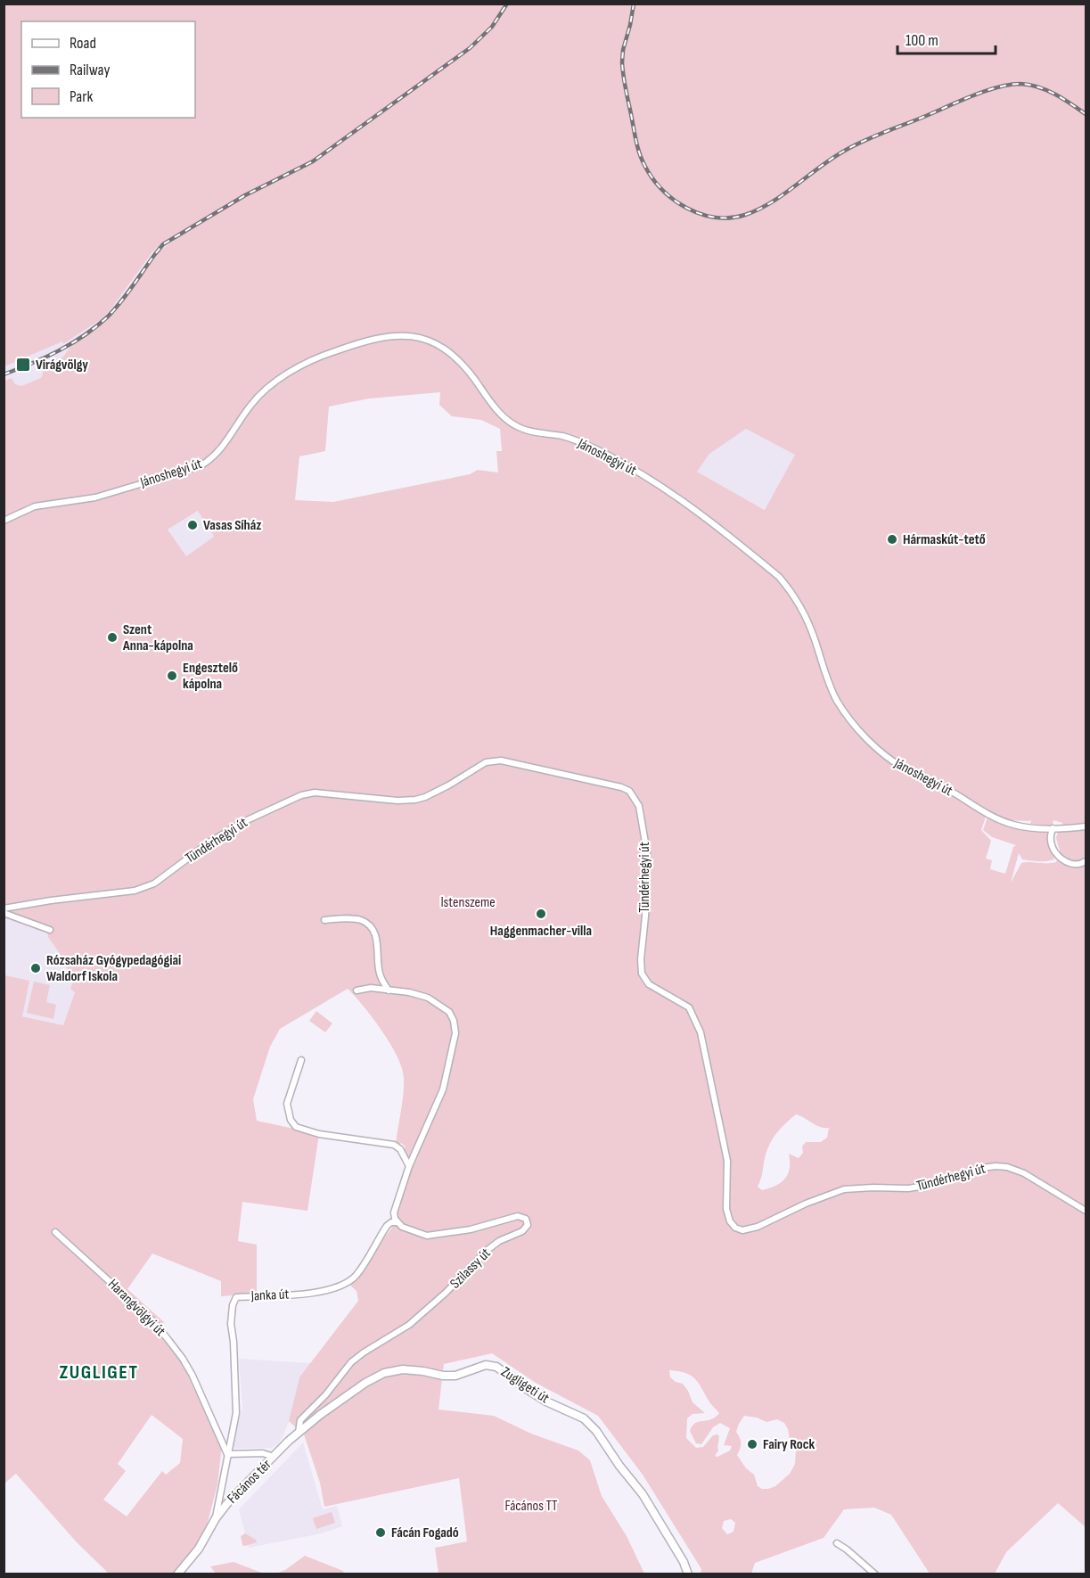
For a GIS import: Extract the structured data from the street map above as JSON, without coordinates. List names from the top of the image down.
{
  "streets": {
    "street": [
      "Jánoshegyi út",
      "Tündérhegyi út",
      "Szilassy út",
      "Janka út",
      "Harangvölgyi út",
      "Zugligeti út",
      "Fácános tér"
    ]
  },
  "crossings": [
    ["Szilassy út", "Janka út"],
    ["Szilassy út", "Zugligeti út"],
    ["Janka út", "Harangvölgyi út"],
    ["Janka út", "Fácános tér"],
    ["Harangvölgyi út", "Fácános tér"],
    ["Zugligeti út", "Fácános tér"]
  ],
  "districts": ["ZUGLIGET"],
  "parks": ["Istenszeme", "Fácános TT"],
  "places": {
    "transit": ["Virágvölgy"],
    "other": [
      "Vasas Síház",
      "Hármaskút-tető",
      "Szent Anna-kápolna",
      "Engesztelő kápolna",
      "Haggenmacher-villa",
      "Rózsaház Gyógypedagógiai Waldorf Iskola",
      "Fairy Rock",
      "Fácán Fogadó"
    ]
  },
  "legend": ["Road", "Railway", "Park"],
  "scale_bar": "100 m"
}
